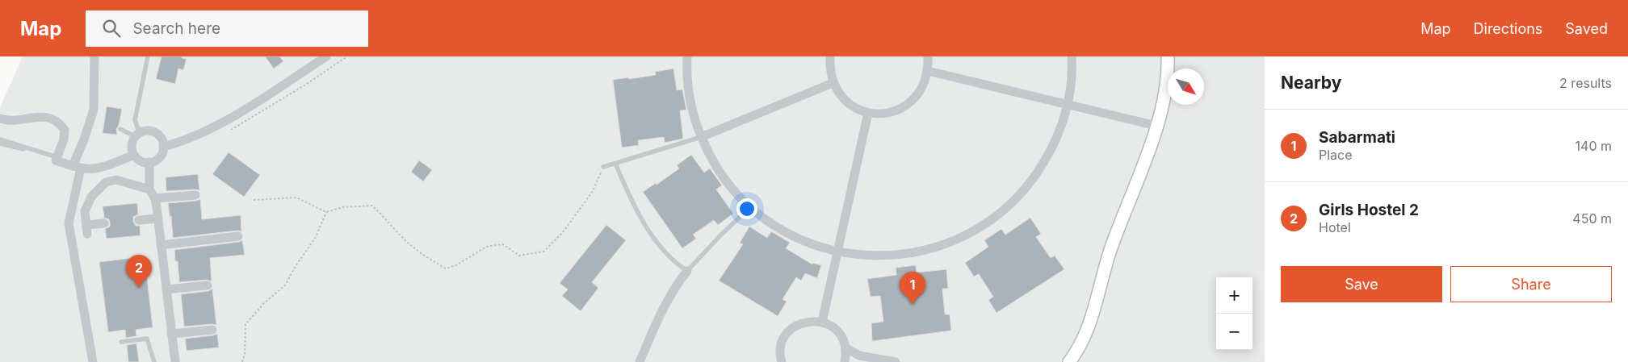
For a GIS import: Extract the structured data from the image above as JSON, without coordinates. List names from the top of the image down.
{
  "north": "bottom right",
  "page": {
    "header": "Map",
    "search": "Search here",
    "nav": ["Map", "Directions", "Saved"],
    "heading": ["Nearby", "2 results"],
    "list": [
      {
        "mark": "1",
        "name": "Sabarmati",
        "note": "Place",
        "value": "140 m"
      },
      {
        "mark": "2",
        "name": "Girls Hostel 2",
        "note": "Hotel",
        "value": "450 m"
      }
    ],
    "buttons": ["Save", "Share"],
    "pins": ["2", "1"],
    "map_buttons": ["+", "−"]
  }
}
